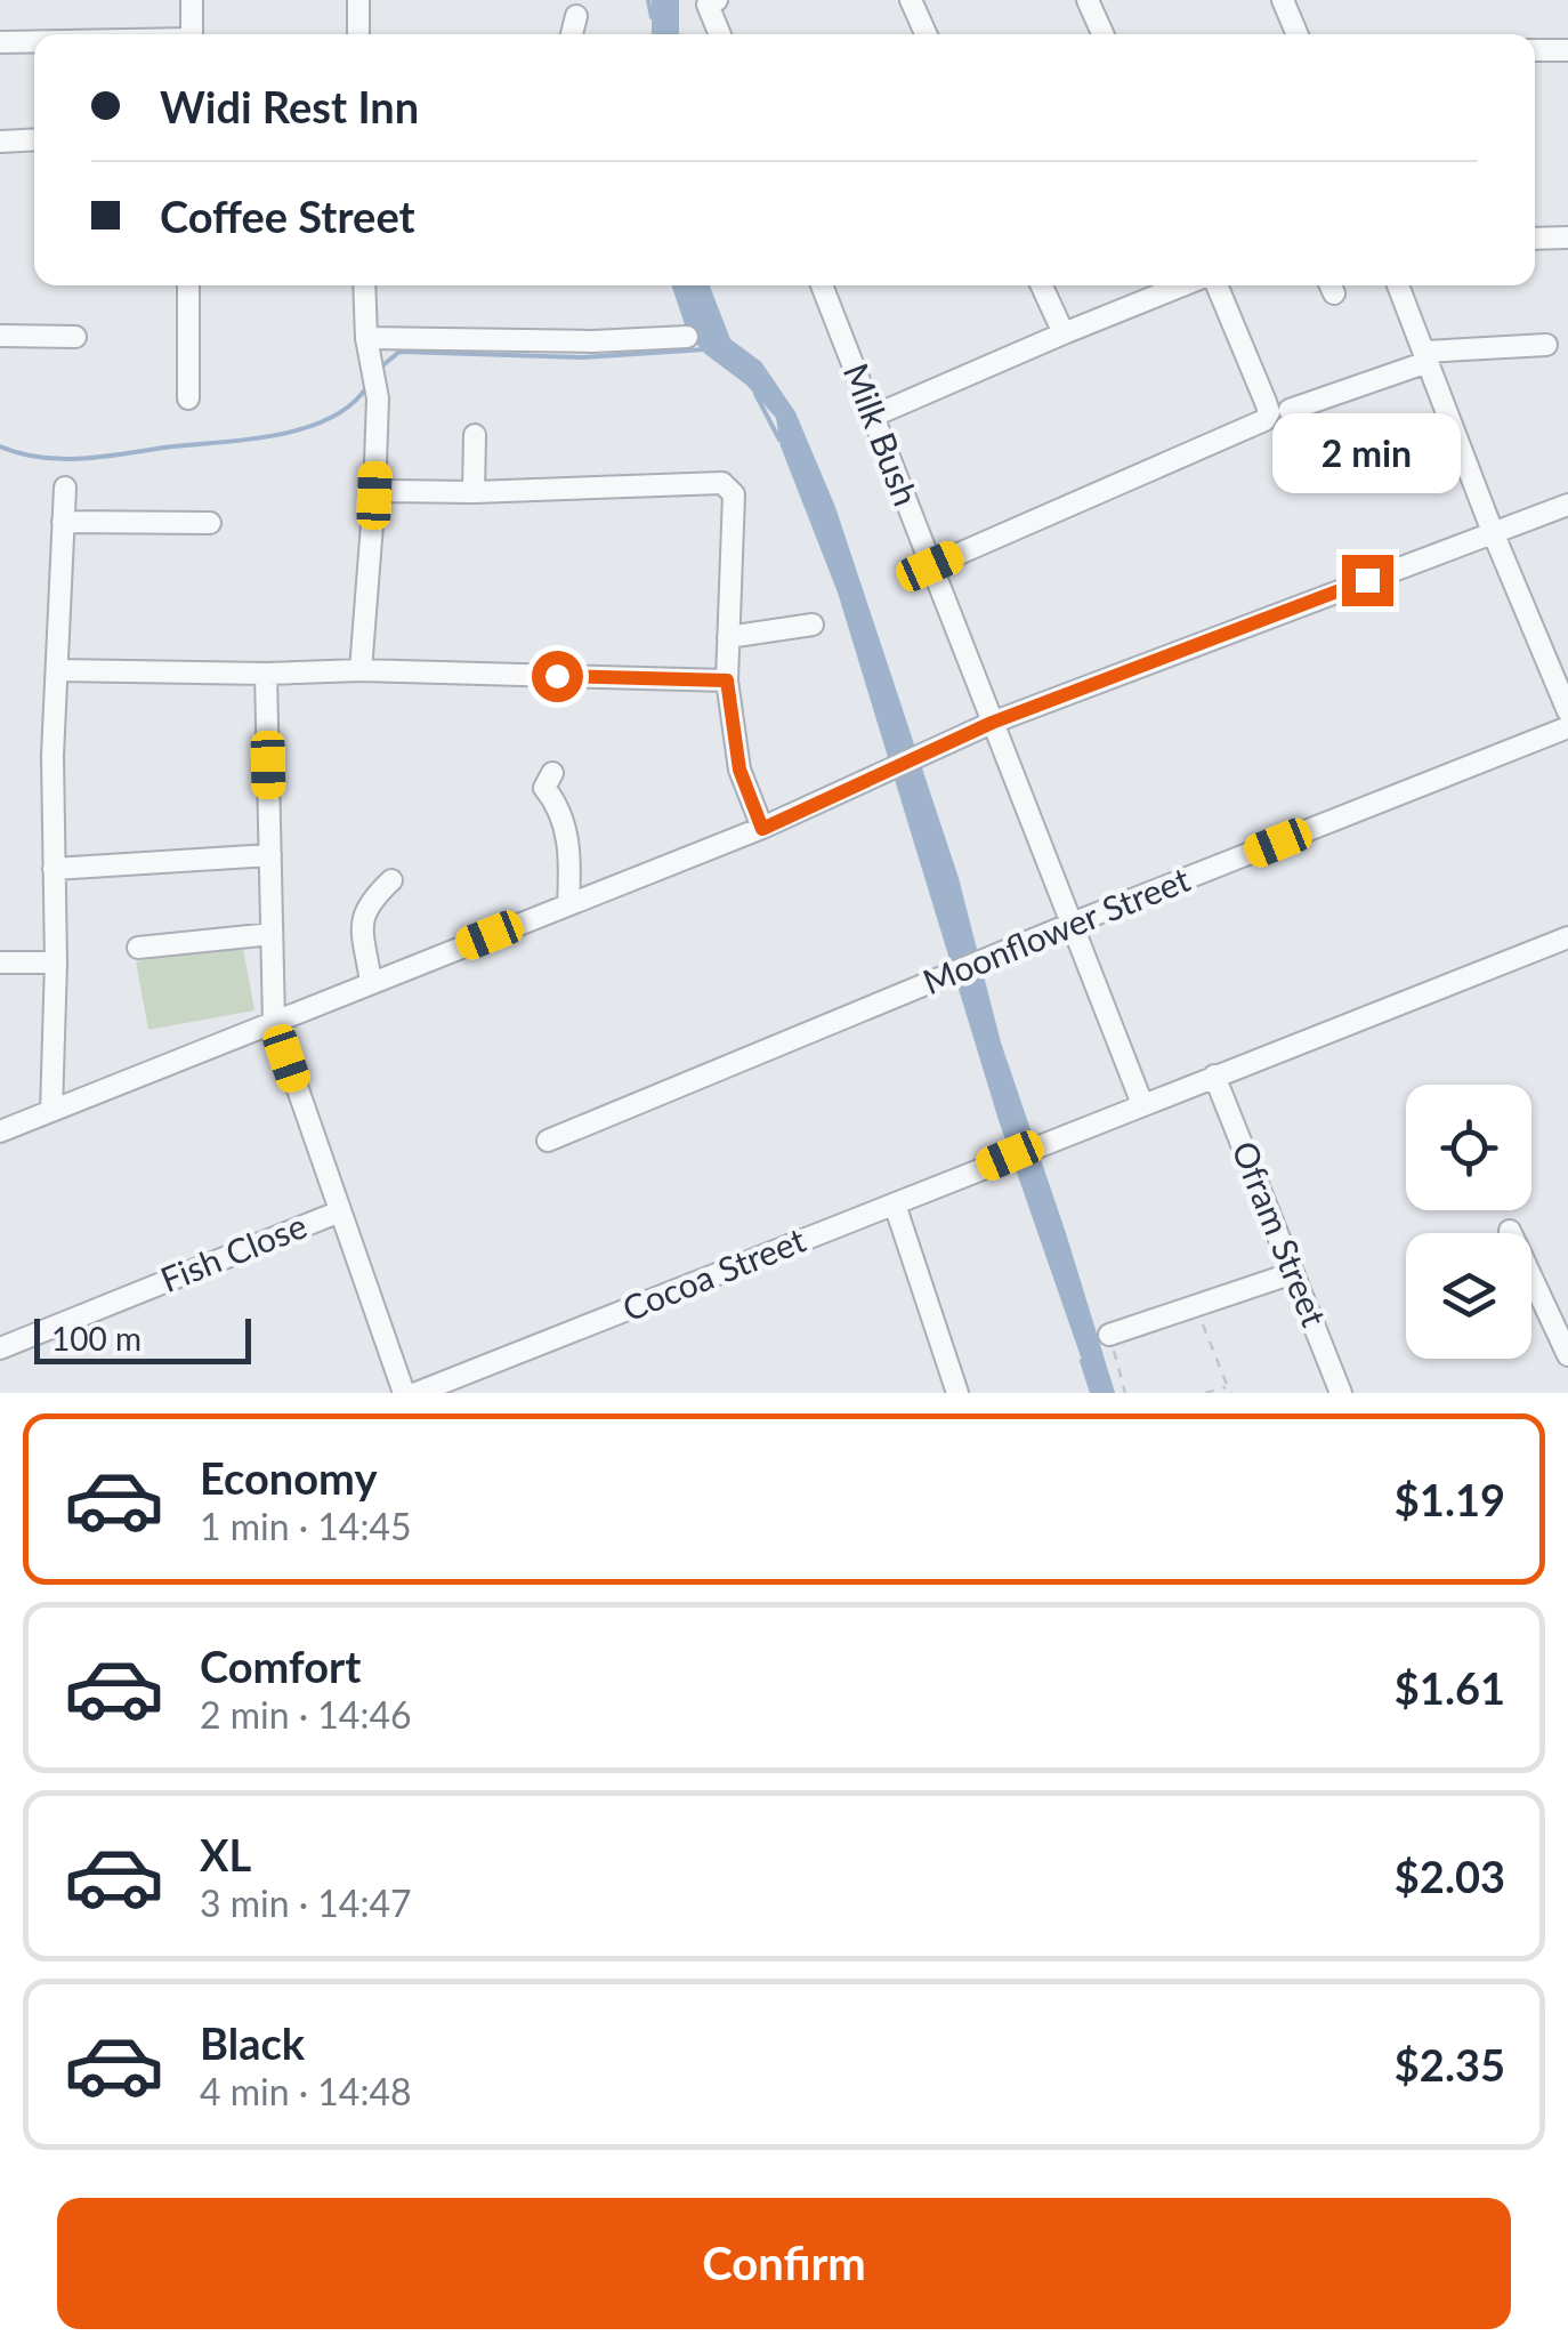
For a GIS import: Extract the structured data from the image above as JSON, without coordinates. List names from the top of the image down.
{
  "streets": {
    "street": [
      "Milk Bush",
      "Moonflower Street",
      "Ofram Street",
      "Fish Close",
      "Cocoa Street"
    ]
  },
  "crossings": [
    ["Milk Bush", "Moonflower Street"],
    ["Milk Bush", "Cocoa Street"]
  ],
  "scale_bar": "100 m",
  "page": {
    "banner": ["Widi Rest Inn", "Coffee Street"],
    "bubble": "2 min",
    "scale": "100 m",
    "list": [
      {
        "name": "Economy",
        "note": "1 min · 14:45",
        "value": "$1.19"
      },
      {
        "name": "Comfort",
        "note": "2 min · 14:46",
        "value": "$1.61"
      },
      {
        "name": "XL",
        "note": "3 min · 14:47",
        "value": "$2.03"
      },
      {
        "name": "Black",
        "note": "4 min · 14:48",
        "value": "$2.35"
      }
    ],
    "buttons": "Confirm"
  }
}
